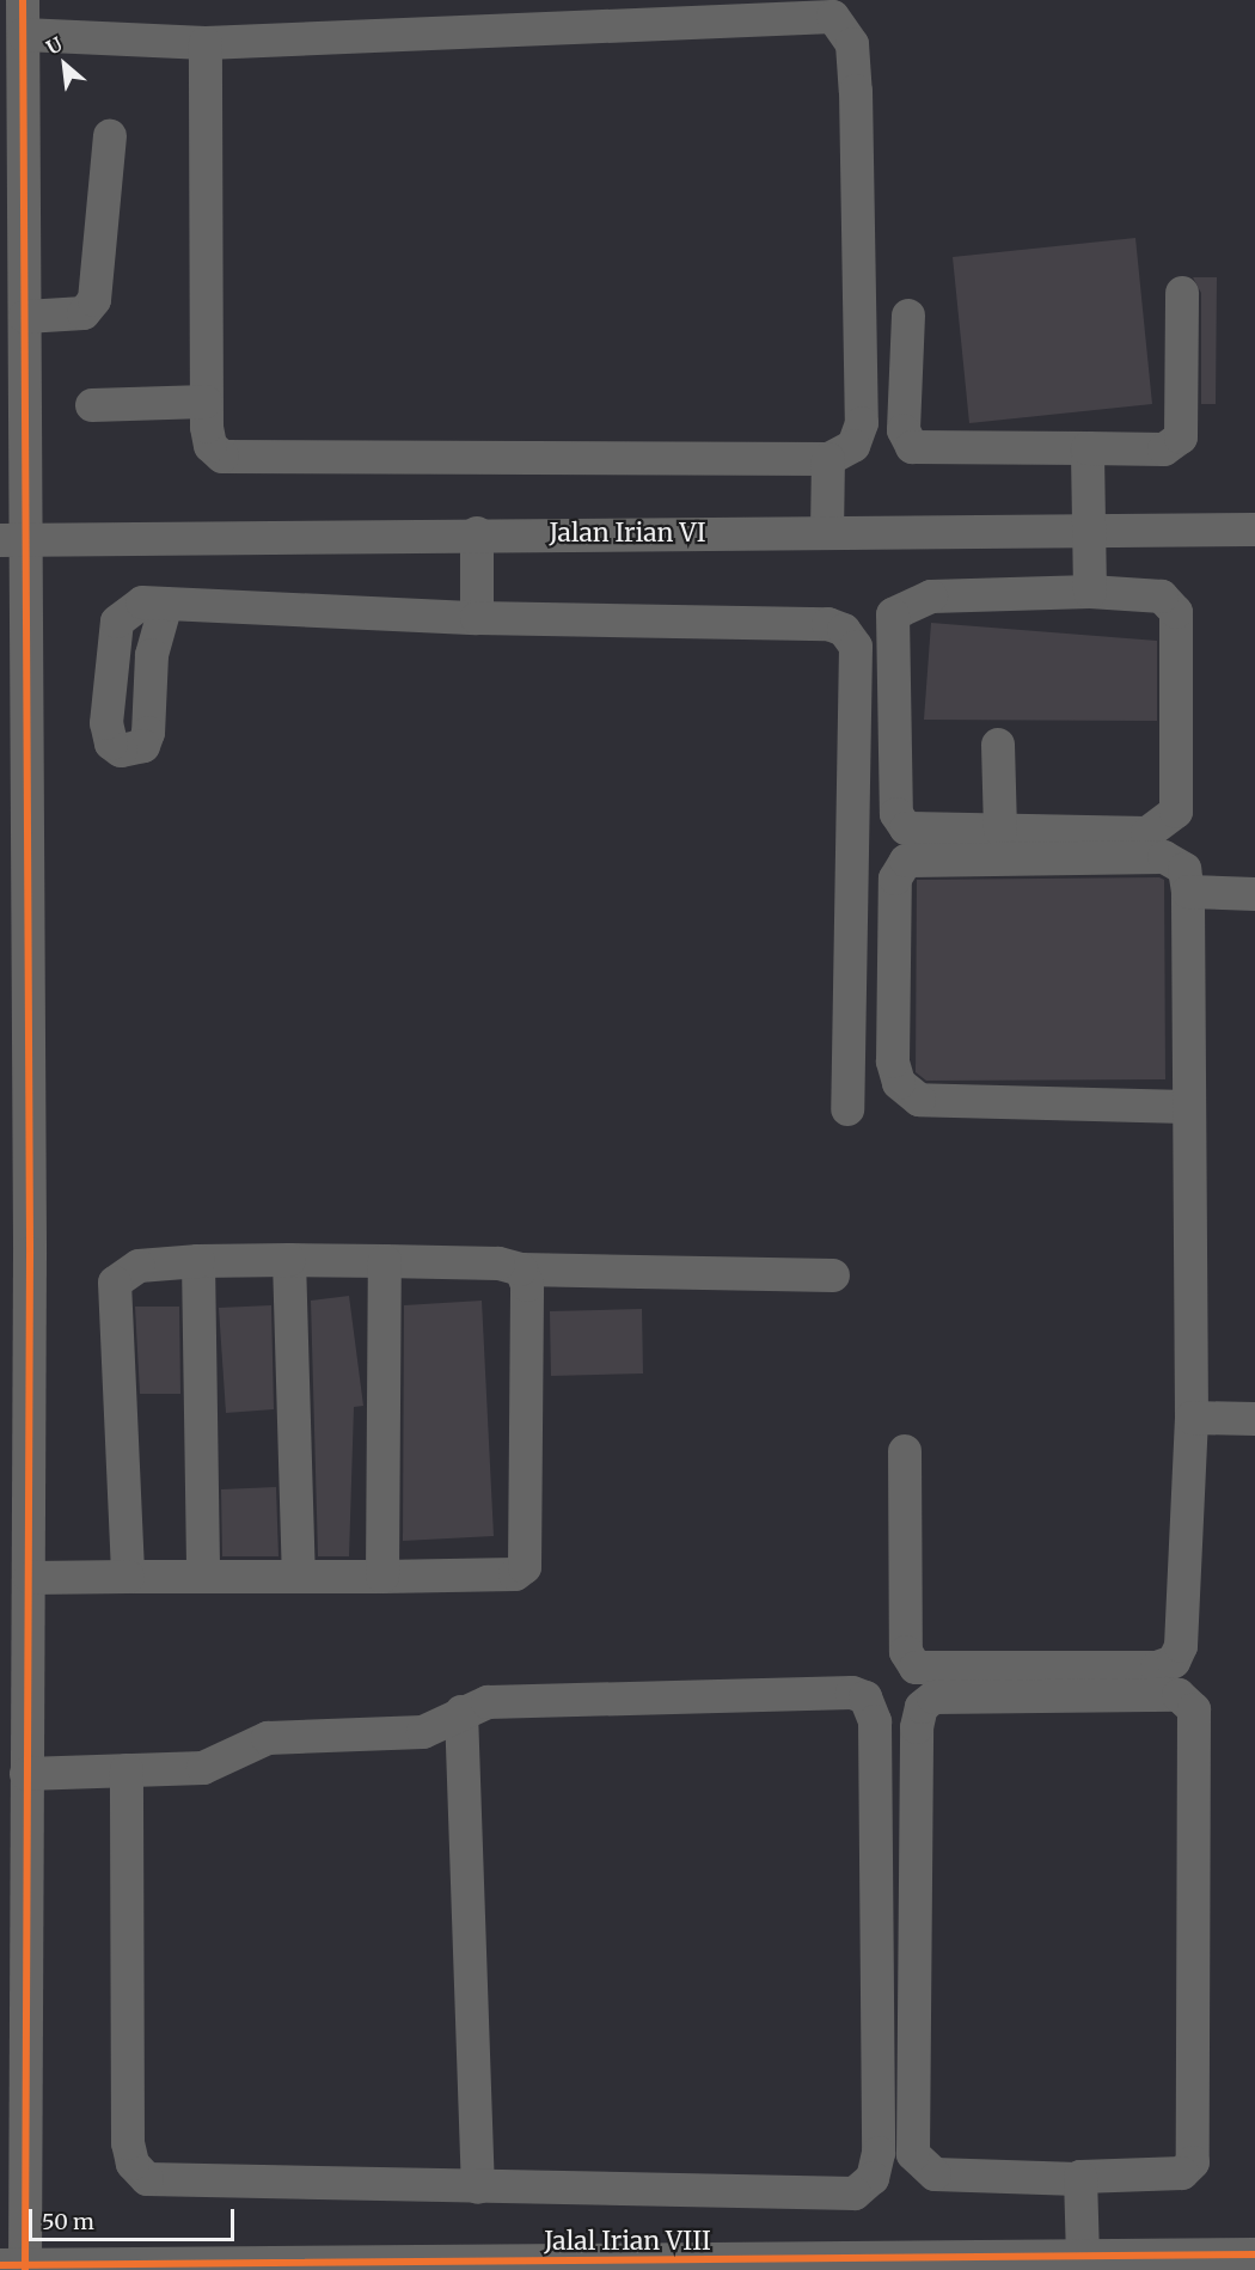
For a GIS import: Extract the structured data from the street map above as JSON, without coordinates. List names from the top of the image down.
{
  "streets": {
    "street": ["Jalan Irian VI", "Jalal Irian VIII"]
  },
  "scale_bar": "50 m",
  "north": "top left"
}
